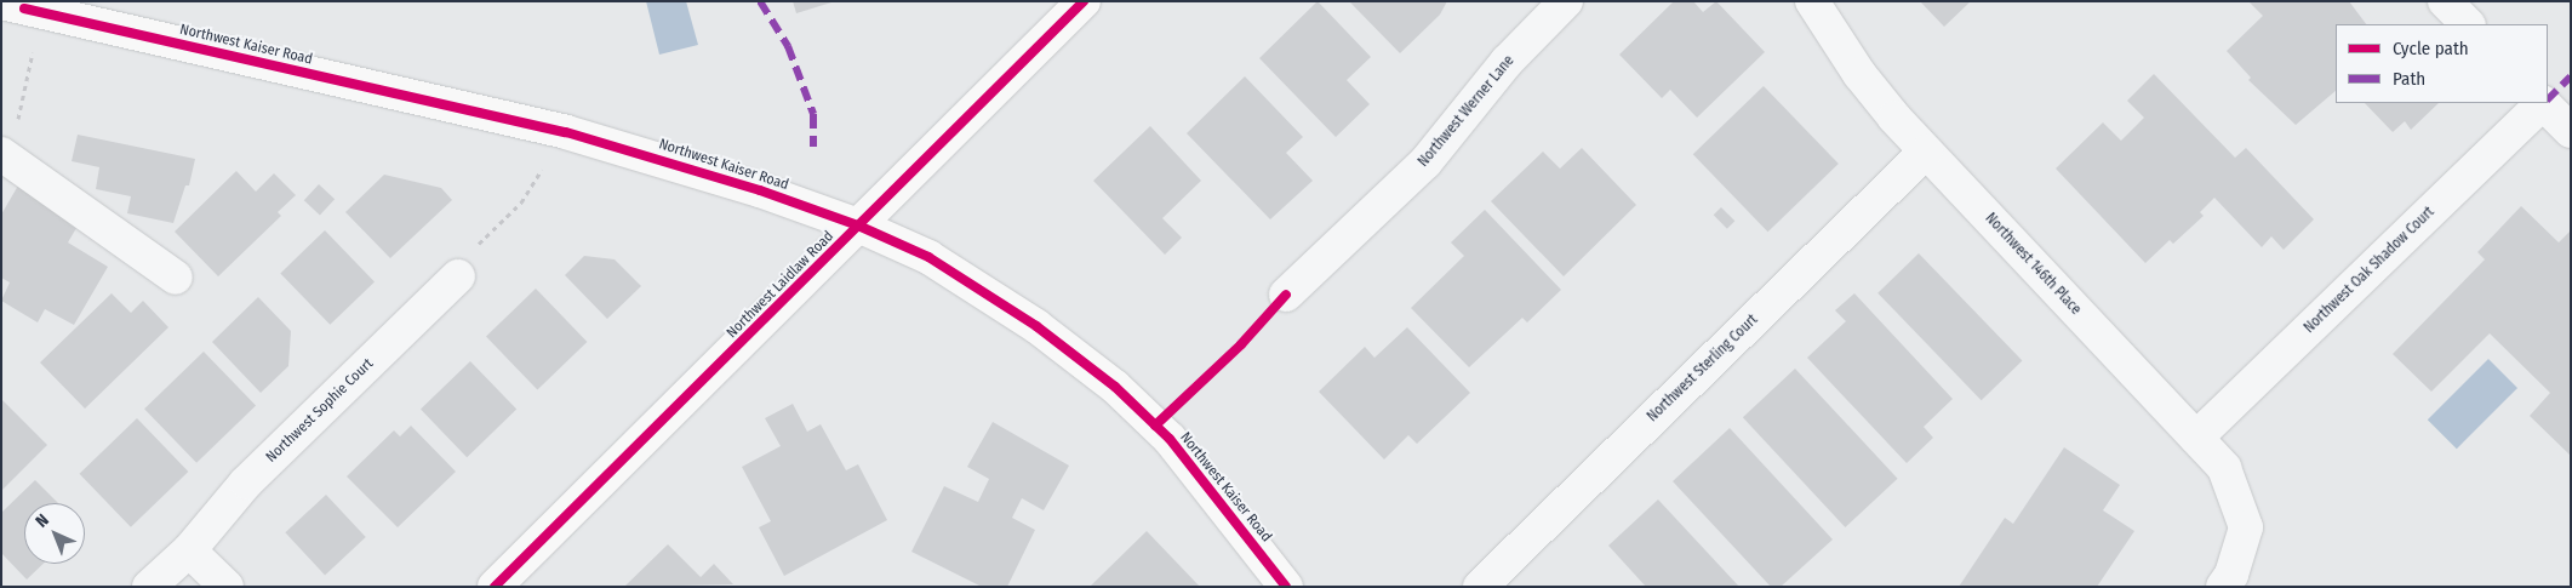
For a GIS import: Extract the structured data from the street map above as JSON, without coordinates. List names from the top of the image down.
{
  "streets": {
    "main road": ["Northwest Kaiser Road", "Northwest Laidlaw Road"],
    "street": [
      "Northwest Werner Lane",
      "Northwest 146th Place",
      "Northwest Oak Shadow Court",
      "Northwest Sterling Court",
      "Northwest Sophie Court"
    ]
  },
  "crossings": [
    ["Northwest Kaiser Road", "Northwest Laidlaw Road"],
    ["Northwest 146th Place", "Northwest Oak Shadow Court"],
    ["Northwest 146th Place", "Northwest Sterling Court"]
  ],
  "legend": ["Cycle path", "Path"],
  "north": "top left"
}
